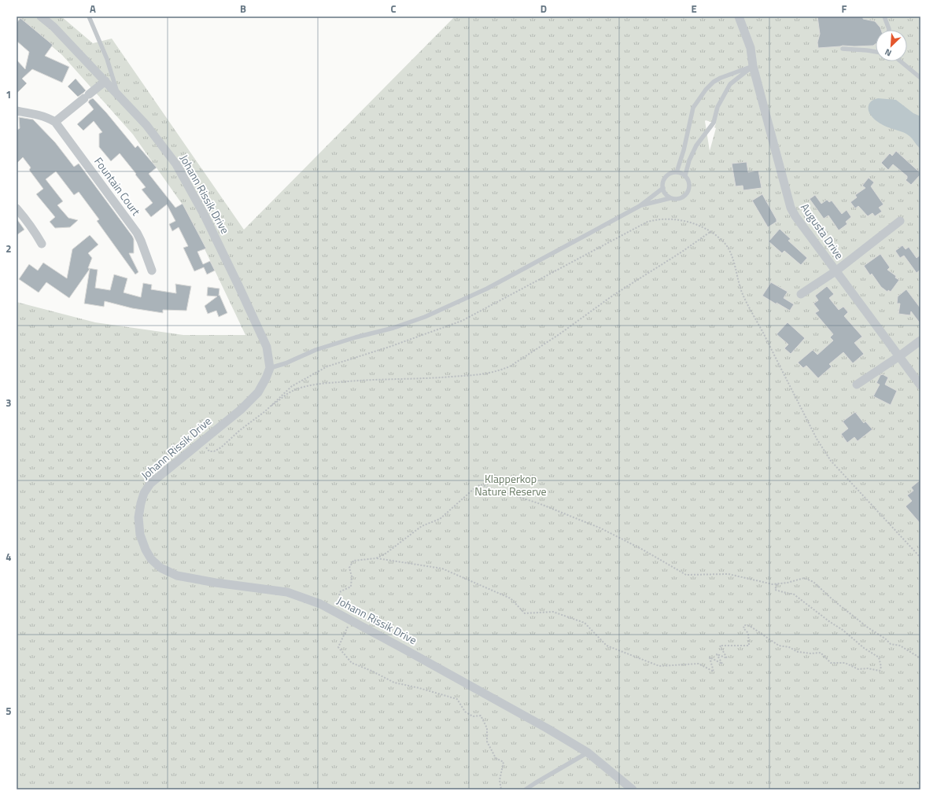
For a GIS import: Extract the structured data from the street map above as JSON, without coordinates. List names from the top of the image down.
{
  "streets": {
    "street": ["Fountain Court", "Johann Rissik Drive", "Augusta Drive"]
  },
  "parks": ["Klapperkop Nature Reserve"],
  "north": "bottom left",
  "grid": {
    "columns": [
      "A",
      "B",
      "C",
      "D",
      "E",
      "F"
    ],
    "rows": [
      "1",
      "2",
      "3",
      "4",
      "5"
    ]
  }
}
